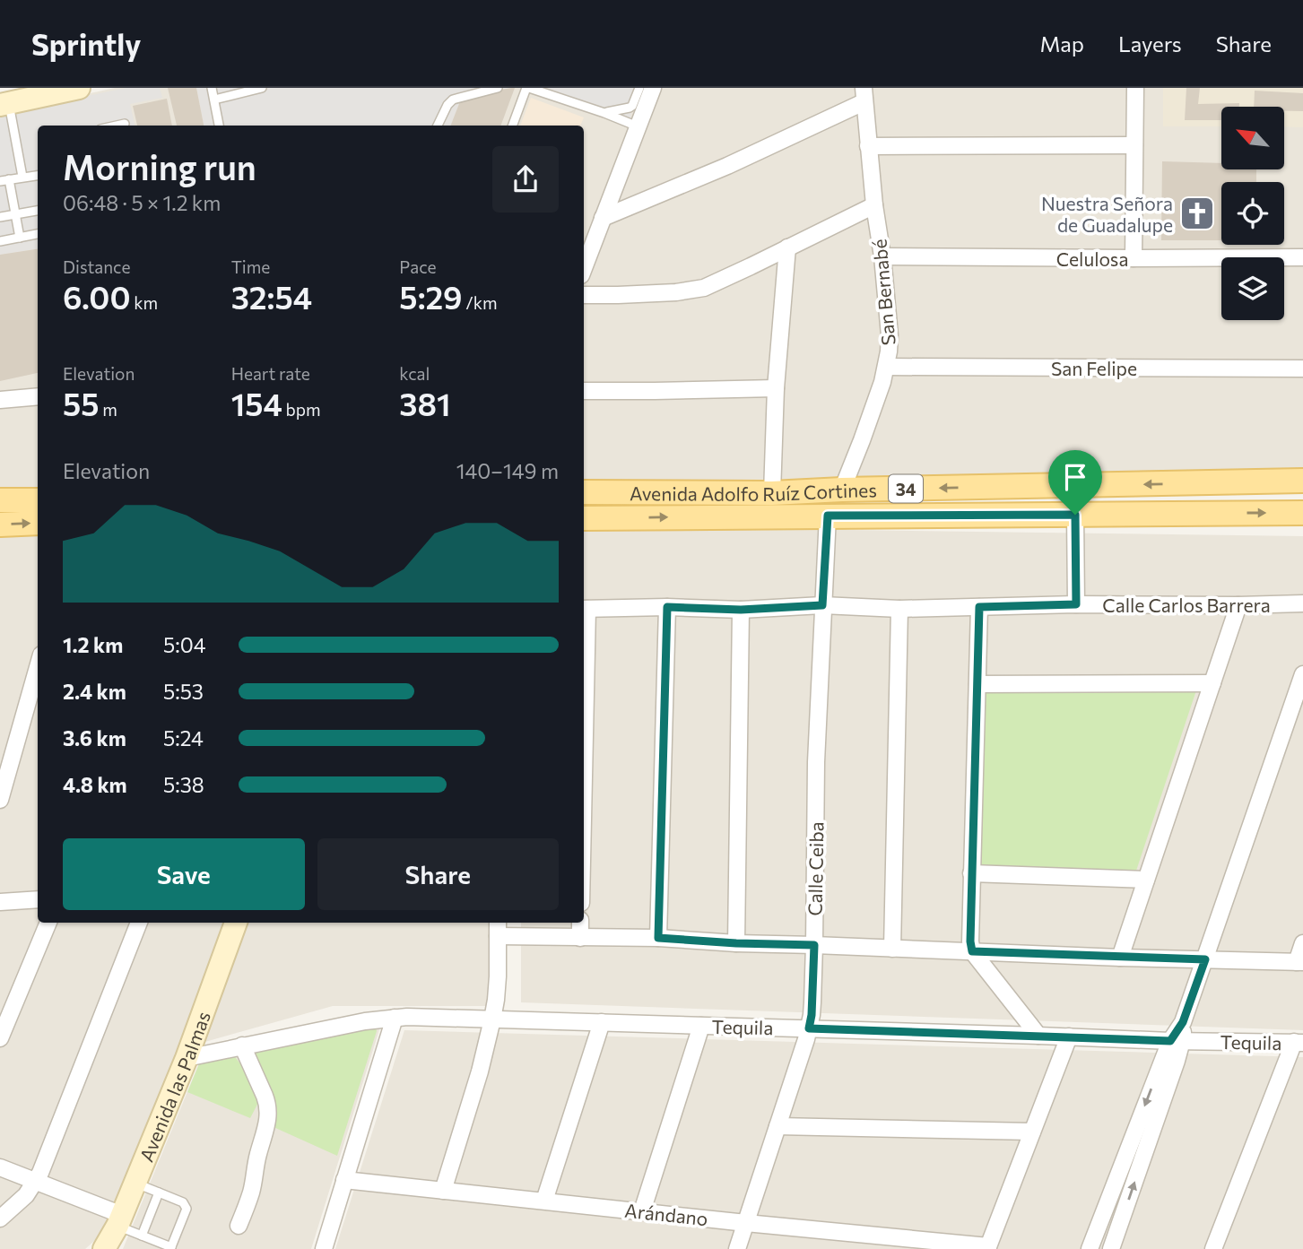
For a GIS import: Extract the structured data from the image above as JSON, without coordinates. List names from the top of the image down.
{
  "streets": {
    "main road": ["34", "Avenida Adolfo Ruíz Cortines"],
    "street": [
      "Celulosa",
      "San Bernabé",
      "San Felipe",
      "Calle Carlos Barrera",
      "Calle Ceiba",
      "Tequila",
      "Avenida las Palmas",
      "Arándano"
    ]
  },
  "crossings": [
    ["Celulosa", "San Bernabé"],
    ["San Bernabé", "San Felipe"],
    ["San Bernabé", "Avenida Adolfo Ruíz Cortines"],
    ["Avenida Adolfo Ruíz Cortines", "Calle Ceiba"],
    ["Calle Carlos Barrera", "Calle Ceiba"],
    ["Calle Ceiba", "Tequila"],
    ["Calle Ceiba", "Arándano"],
    ["Tequila", "Avenida las Palmas"]
  ],
  "places": {
    "church": ["Nuestra Señora de Guadalupe"]
  },
  "north": "top left",
  "page": {
    "header": "Sprintly",
    "nav": ["Map", "Layers", "Share"],
    "heading": ["Morning run", "06:48 · 5 × 1.2 km"],
    "stats": [
      ["Distance", "6.00 km"],
      ["Time", "32:54"],
      ["Pace", "5:29 /km"],
      ["Elevation", "55 m"],
      ["Heart rate", "154 bpm"],
      ["kcal", "381"]
    ],
    "chart": ["Elevation", "140–149 m"],
    "list": [
      {
        "name": "1.2 km",
        "note": "5:04"
      },
      {
        "name": "2.4 km",
        "note": "5:53"
      },
      {
        "name": "3.6 km",
        "note": "5:24"
      },
      {
        "name": "4.8 km",
        "note": "5:38"
      }
    ],
    "buttons": ["Save", "Share"]
  }
}
